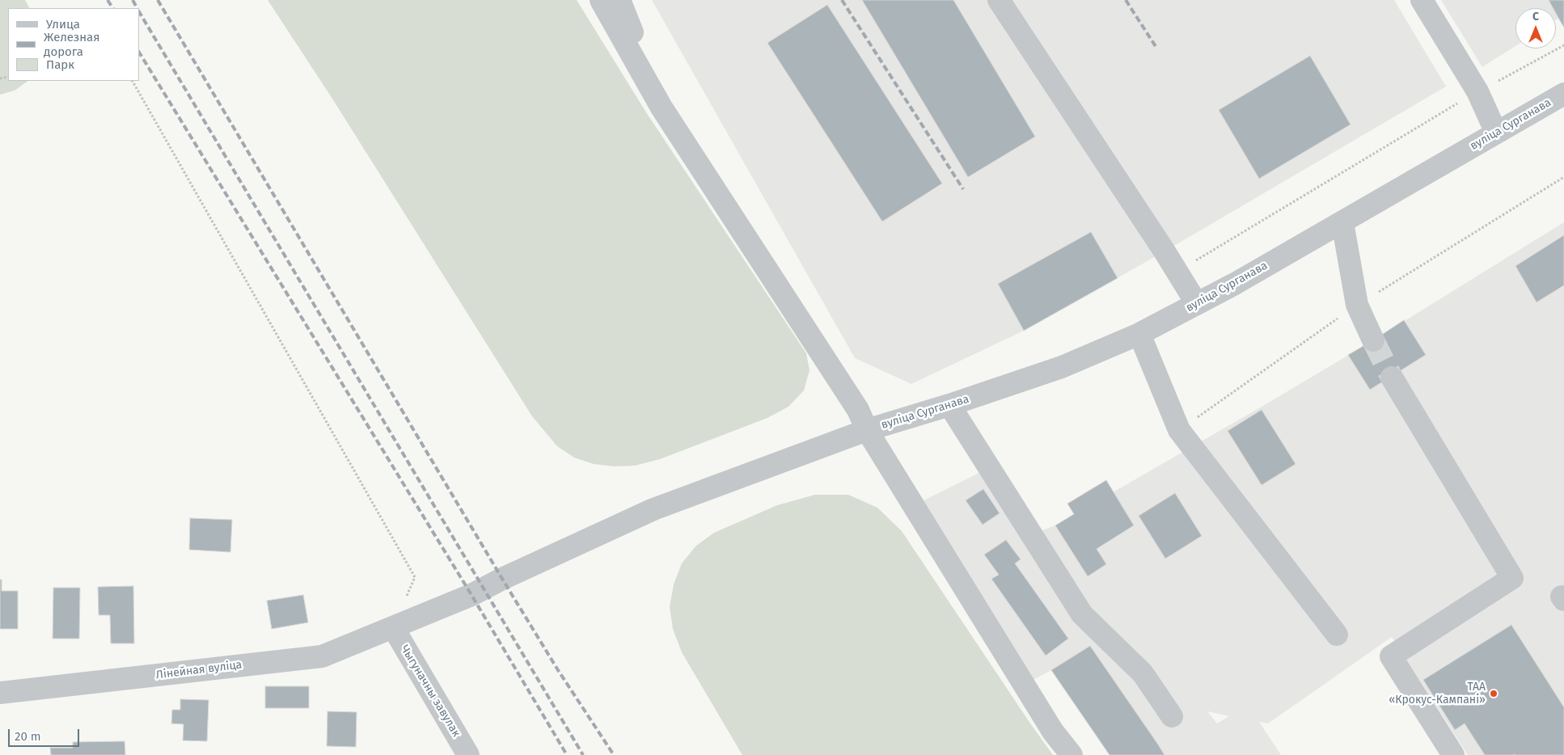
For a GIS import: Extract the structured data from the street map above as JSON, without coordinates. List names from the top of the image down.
{
  "streets": {
    "street": ["вуліца Сурганава", "Лінейная вуліца", "Чыгуначны завулак"]
  },
  "crossings": [
    ["вуліца Сурганава", "Лінейная вуліца"],
    ["вуліца Сурганава", "Чыгуначны завулак"],
    ["Лінейная вуліца", "Чыгуначны завулак"]
  ],
  "places": ["ТАА «Крокус-Кампані»"],
  "legend": ["Улица", "Железная дорога", "Парк"],
  "scale_bar": "20 m",
  "north": "top"
}
